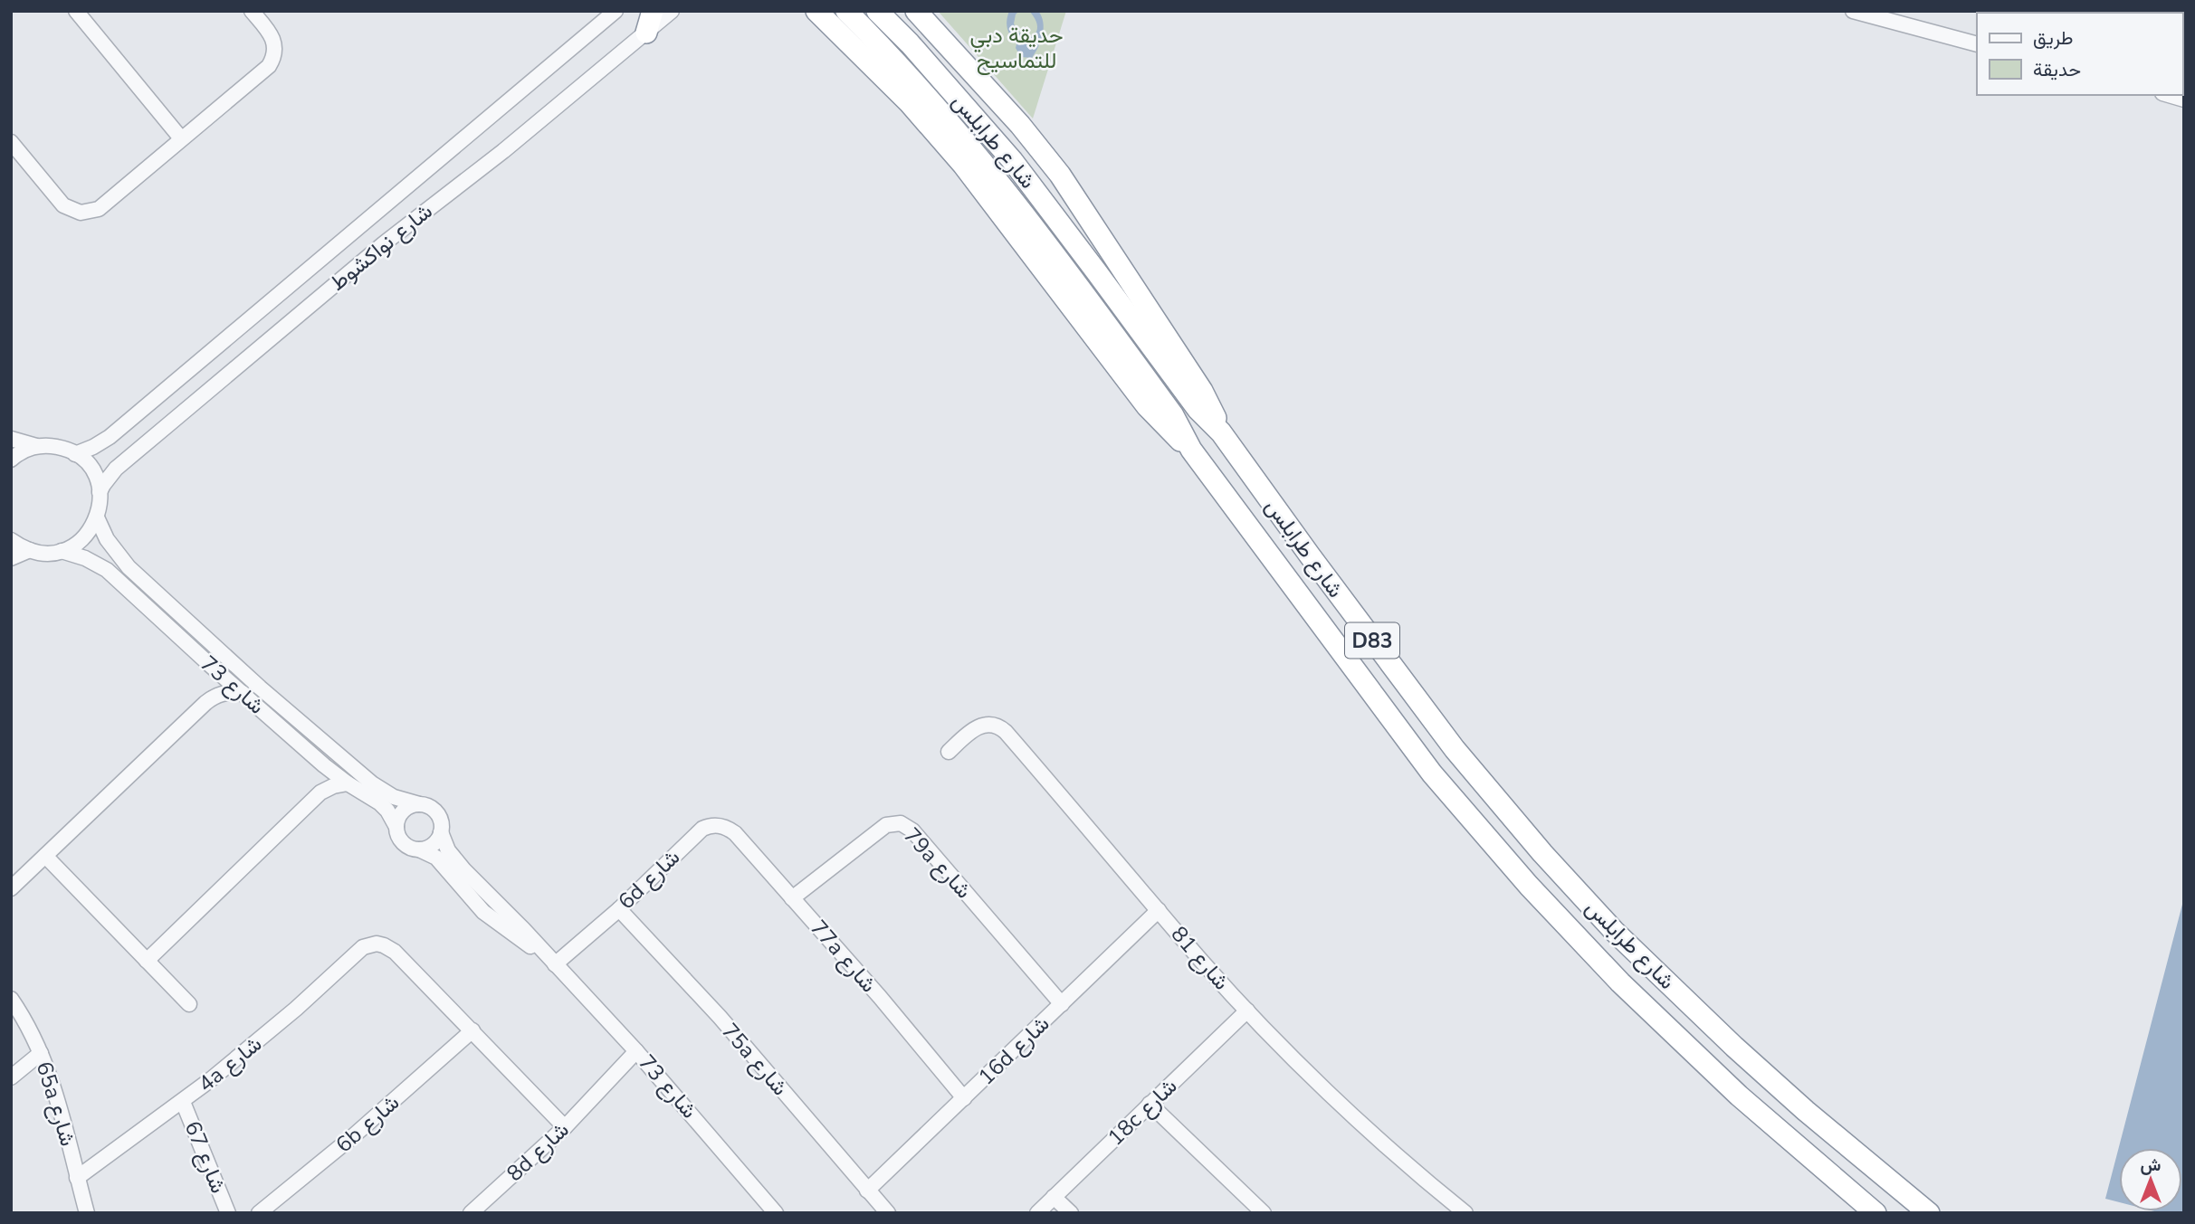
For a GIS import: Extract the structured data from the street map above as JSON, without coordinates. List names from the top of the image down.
{
  "streets": {
    "highway": ["شارع طرابلس", "D83"],
    "street": [
      "شارع نواكشوط",
      "شارع 73",
      "79a شارع",
      "6d شارع",
      "77a شارع",
      "شارع 81",
      "16d شارع",
      "75a شارع",
      "4a شارع",
      "65a شارع",
      "18c شارع",
      "6b شارع",
      "8d شارع",
      "شارع 67"
    ]
  },
  "crossings": [
    ["شارع 73", "6d شارع"],
    ["شارع 73", "8d شارع"],
    ["79a شارع", "77a شارع"],
    ["79a شارع", "16d شارع"],
    ["6d شارع", "77a شارع"],
    ["6d شارع", "75a شارع"],
    ["77a شارع", "16d شارع"],
    ["شارع 81", "16d شارع"],
    ["شارع 81", "18c شارع"],
    ["16d شارع", "75a شارع"],
    ["4a شارع", "65a شارع"],
    ["4a شارع", "6b شارع"],
    ["4a شارع", "شارع 67"]
  ],
  "parks": ["حديقة دبي للتماسيح"],
  "legend": ["طريق", "حديقة"],
  "north": "top"
}
